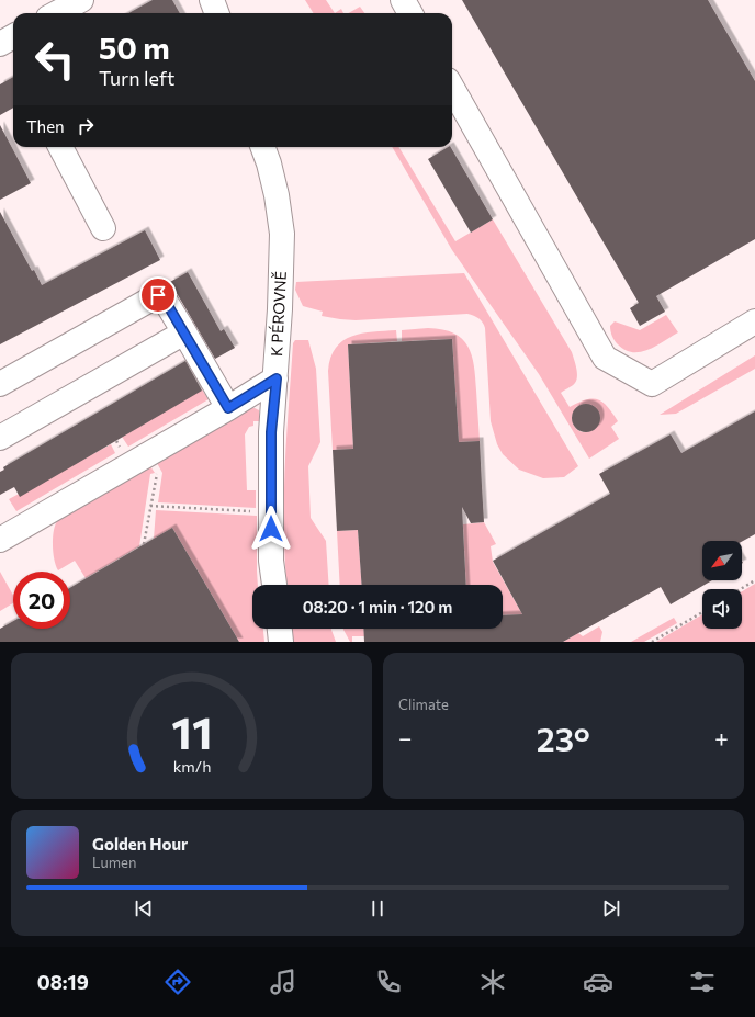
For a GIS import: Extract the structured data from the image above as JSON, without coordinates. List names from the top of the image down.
{
  "streets": {
    "street": ["K PÉROVNĚ"]
  },
  "north": "bottom left",
  "page": {
    "turn": ["50 m", "Turn left"],
    "then": "Then",
    "limit": "20",
    "trip": "08:20 · 1 min · 120 m",
    "tile": "Climate",
    "heat": ["−", "23°", "+"],
    "song": ["Golden Hour", "Lumen"],
    "tabs": "08:19",
    "gauge": ["11", "km/h"]
  }
}
